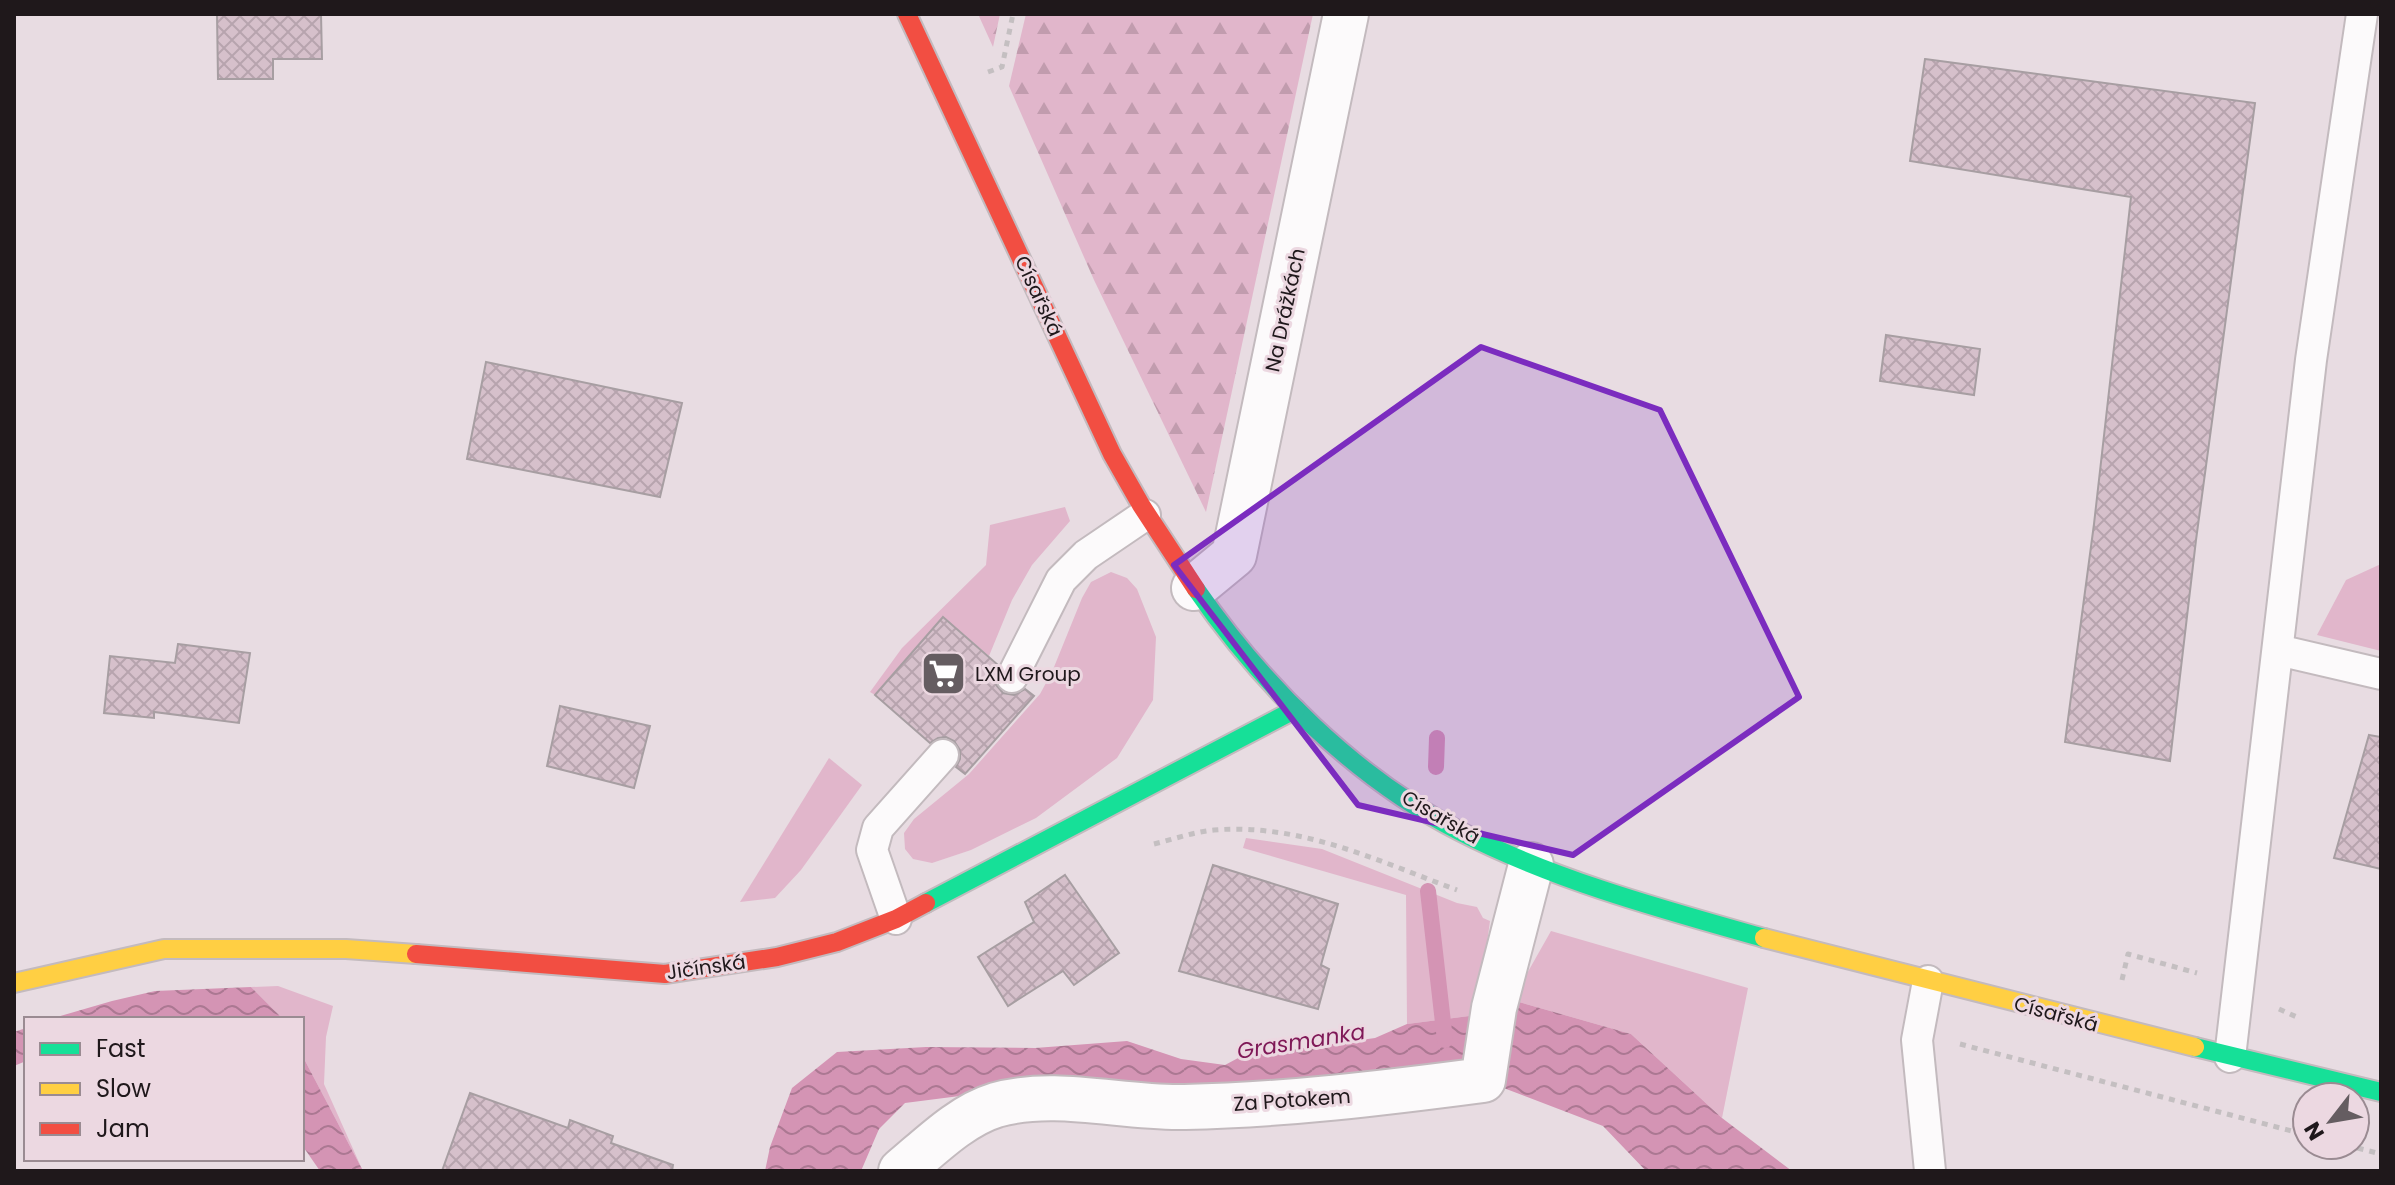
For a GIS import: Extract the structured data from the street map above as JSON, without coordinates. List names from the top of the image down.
{
  "streets": {
    "street": [
      "Císařská",
      "Na Drážkách",
      "Jičínská",
      "Za Potokem"
    ]
  },
  "crossings": [
    ["Císařská", "Na Drážkách"],
    ["Císařská", "Jičínská"],
    ["Císařská", "Za Potokem"]
  ],
  "water": ["Grasmanka"],
  "places": {
    "supermarket": ["LXM Group"]
  },
  "legend": ["Fast", "Slow", "Jam"],
  "north": "bottom left"
}
